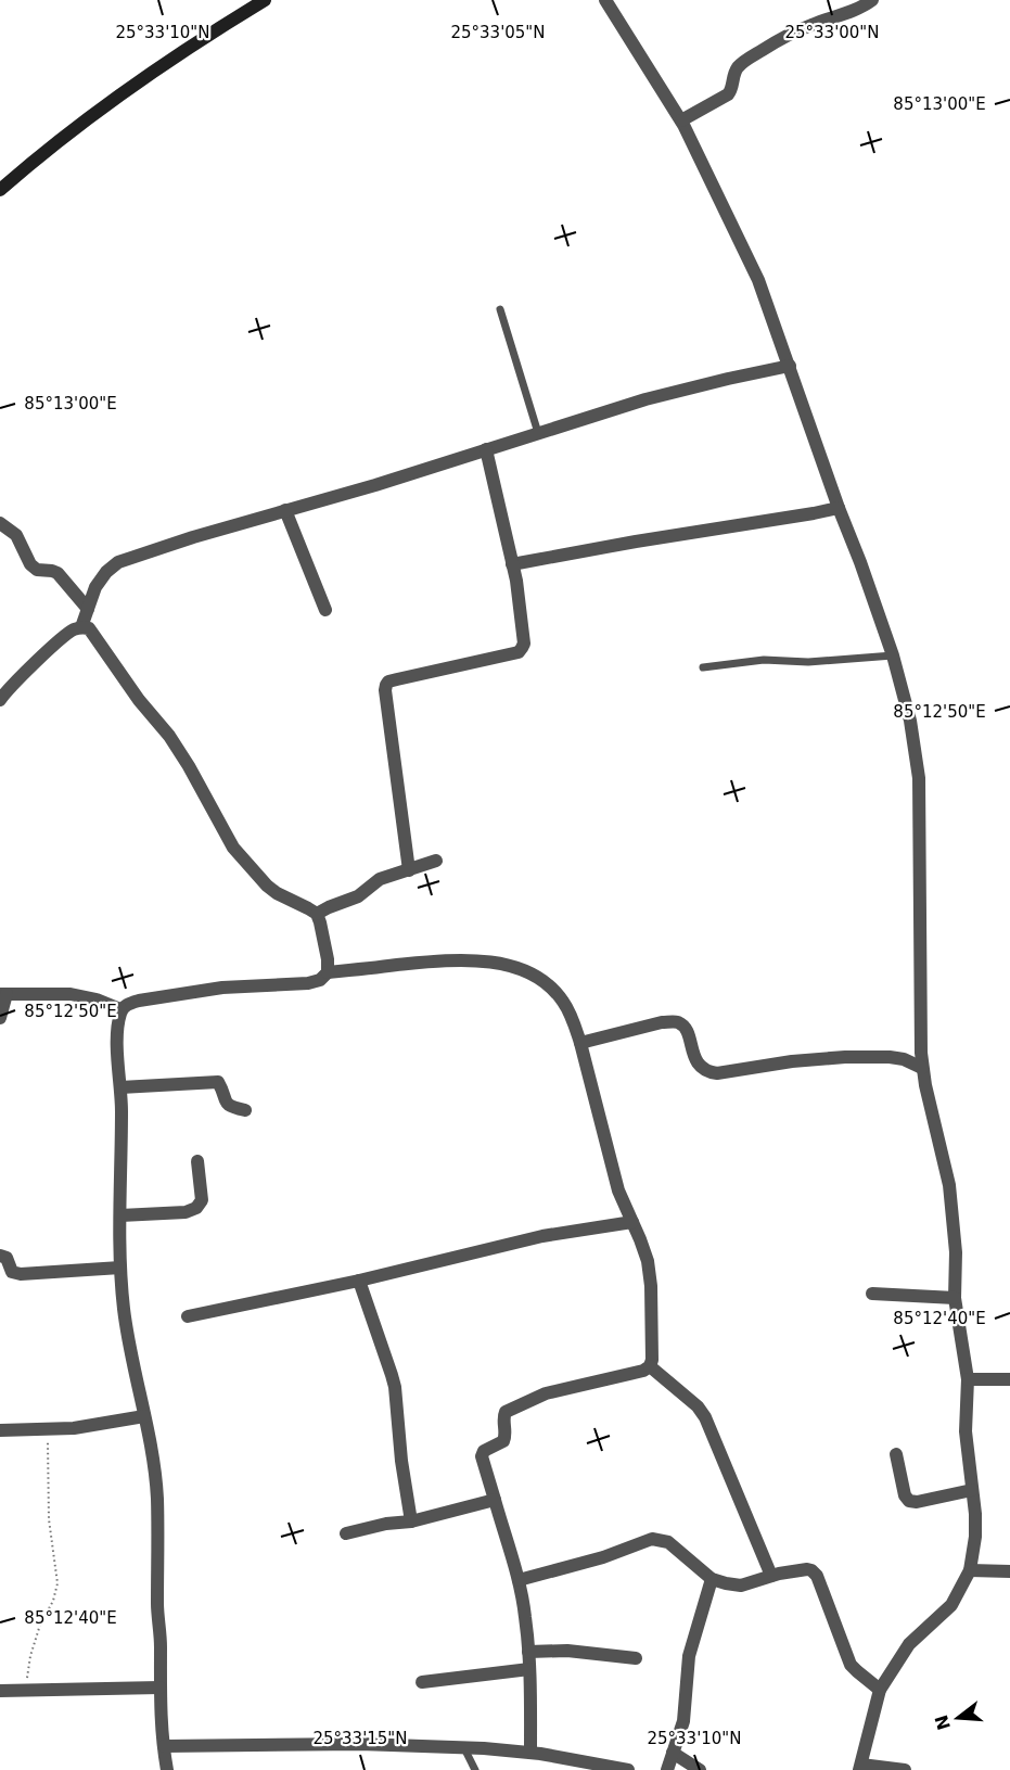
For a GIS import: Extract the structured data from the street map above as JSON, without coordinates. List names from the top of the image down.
{
  "north": "left",
  "coordinates": [
    "25°33'10\"N",
    "25°33'05\"N",
    "25°33'00\"N",
    "85°13'00\"E",
    "85°12'50\"E",
    "85°12'40\"E",
    "25°33'15\"N"
  ]
}
